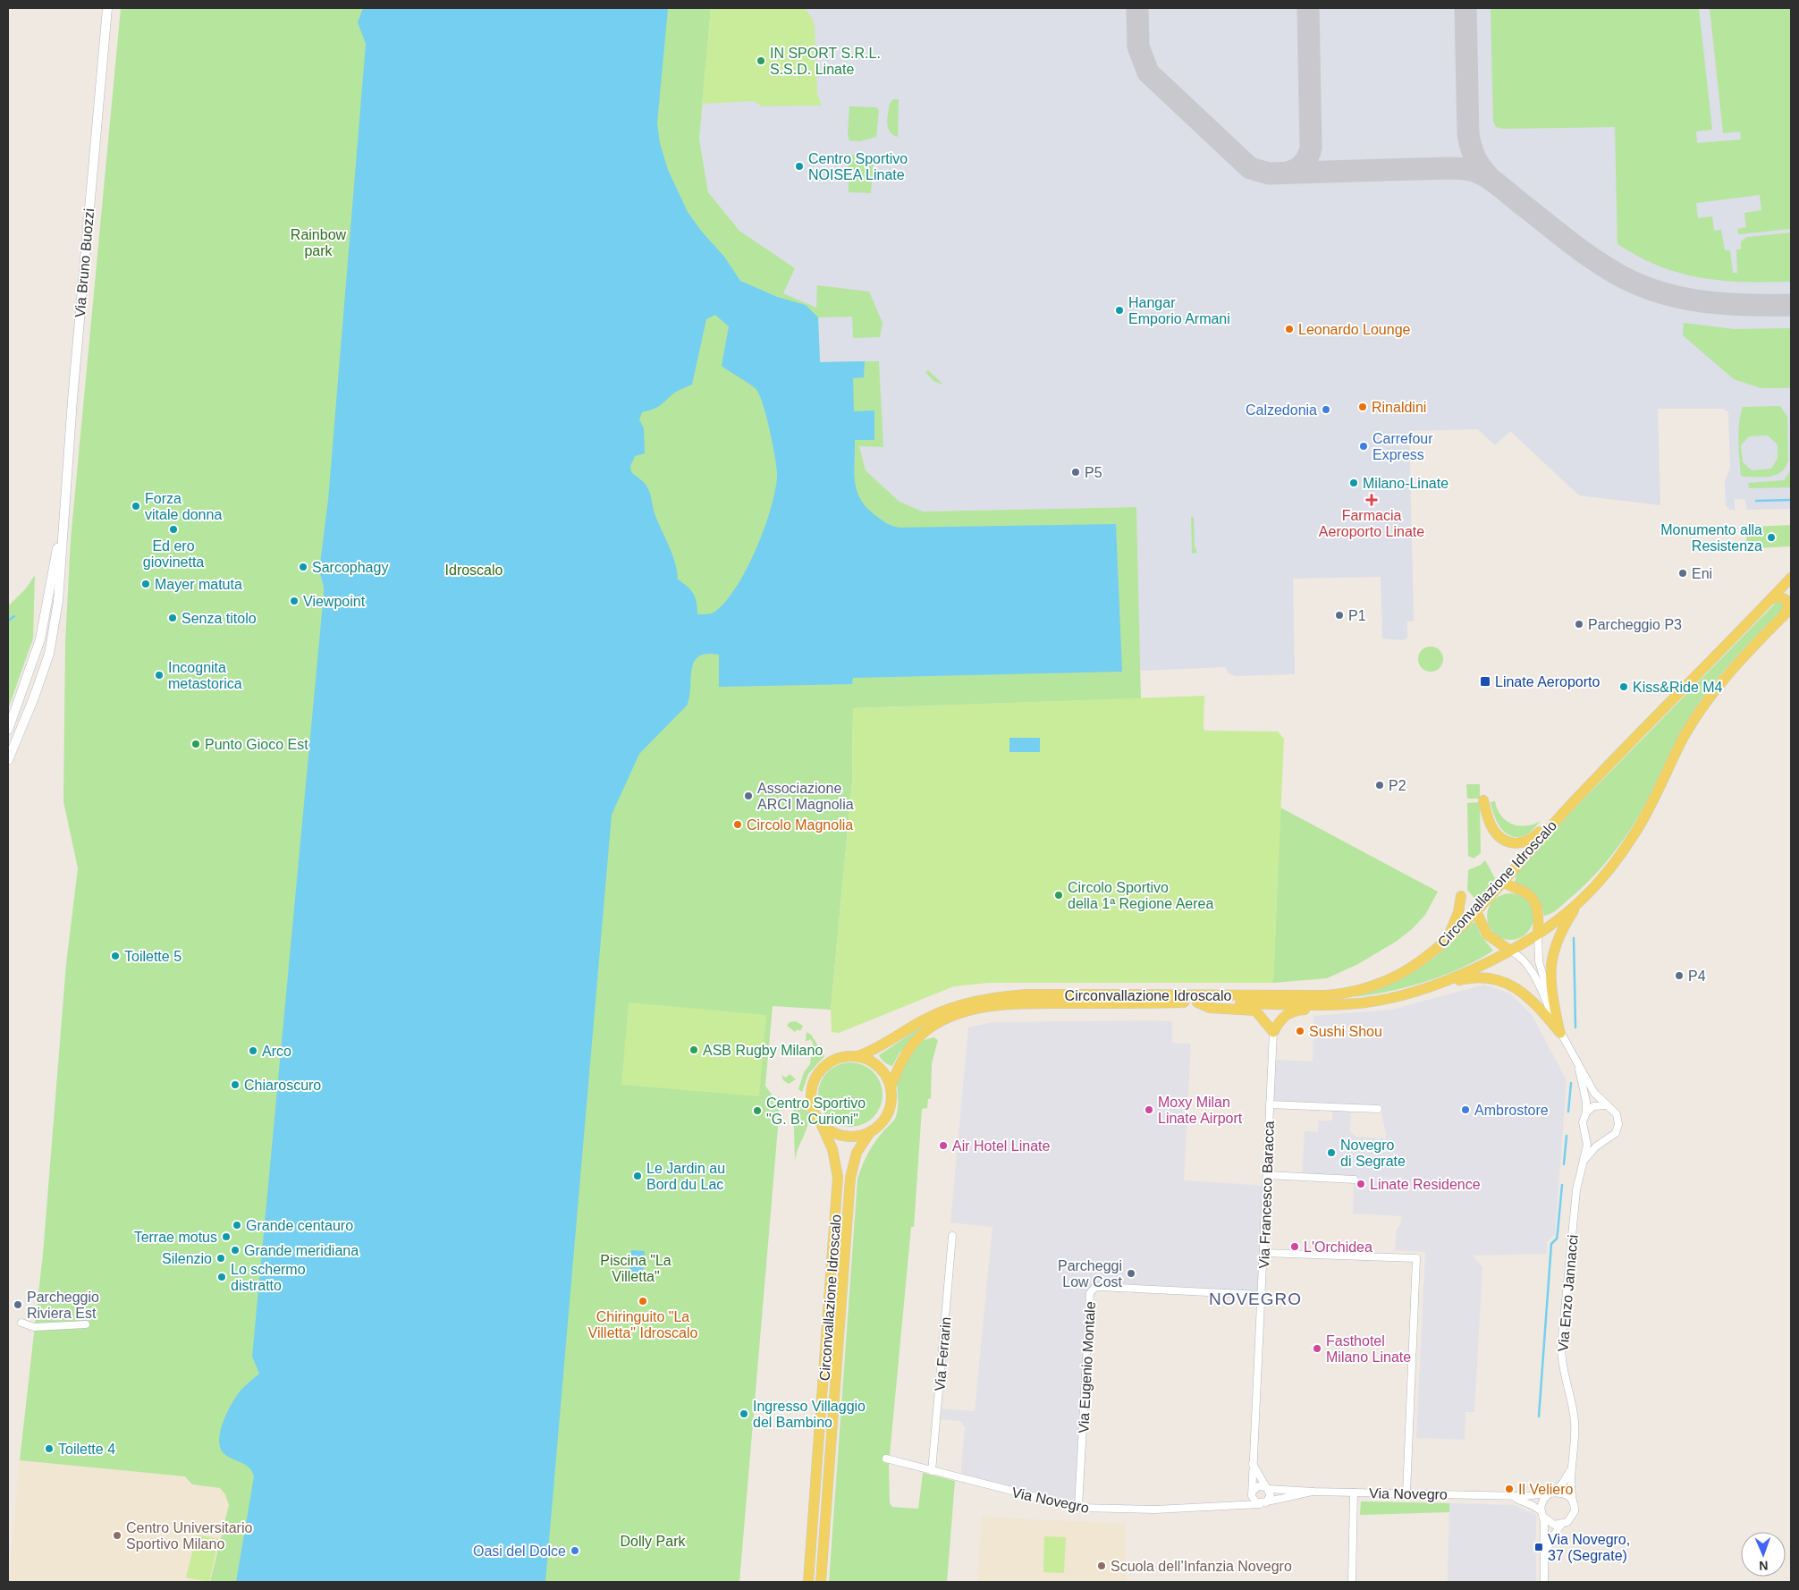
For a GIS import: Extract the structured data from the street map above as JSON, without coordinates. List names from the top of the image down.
{
  "streets": {
    "main road": ["Via Bruno Buozzi", "Circonvallazione Idroscalo"],
    "street": [
      "Via Francesco Baracca",
      "Via Enzo Jannacci",
      "Via Ferrarin",
      "Via Eugenio Montale",
      "Via Novegro"
    ]
  },
  "crossings": [
    ["Circonvallazione Idroscalo", "Via Enzo Jannacci"],
    ["Via Francesco Baracca", "Via Eugenio Montale"],
    ["Via Francesco Baracca", "Via Novegro"],
    ["Via Enzo Jannacci", "Via Novegro"],
    ["Via Ferrarin", "Via Novegro"],
    ["Via Eugenio Montale", "Via Novegro"]
  ],
  "districts": ["NOVEGRO"],
  "parks": [
    "Rainbow park",
    "Idroscalo",
    "Piscina \"La Villetta\"",
    "Dolly Park"
  ],
  "places": {
    "other": [
      "IN SPORT S.R.L. S.S.D. Linate",
      "Centro Sportivo NOISEA Linate",
      "Hangar Emporio Armani",
      "Leonardo Lounge",
      "Rinaldini",
      "Calzedonia",
      "Carrefour Express",
      "P5",
      "Milano-Linate",
      "Forza vitale donna",
      "Ed ero giovinetta",
      "Monumento alla Resistenza",
      "Sarcophagy",
      "Eni",
      "Mayer matuta",
      "Viewpoint",
      "P1",
      "Senza titolo",
      "Parcheggio P3",
      "Incognita metastorica",
      "Kiss&Ride M4",
      "Punto Gioco Est",
      "P2",
      "Associazione ARCI Magnolia",
      "Circolo Magnolia",
      "Circolo Sportivo della 1ª Regione Aerea",
      "Toilette 5",
      "P4",
      "Sushi Shou",
      "ASB Rugby Milano",
      "Arco",
      "Chiaroscuro",
      "Moxy Milan Linate Airport",
      "Ambrostore",
      "Centro Sportivo \"G. B. Curioni\"",
      "Air Hotel Linate",
      "Novegro di Segrate",
      "Le Jardin au Bord du Lac",
      "Linate Residence",
      "Grande centauro",
      "Terrae motus",
      "L'Orchidea",
      "Grande meridiana",
      "Silenzio",
      "Parcheggi Low Cost",
      "Lo schermo distratto",
      "Chiringuito \"La Villetta\" Idroscalo",
      "Parcheggio Riviera Est",
      "Fasthotel Milano Linate",
      "Ingresso Villaggio del Bambino",
      "Toilette 4",
      "Il Veliero",
      "Centro Universitario Sportivo Milano",
      "Oasi del Dolce",
      "Scuola dell’Infanzia Novegro"
    ],
    "health": ["Farmacia Aeroporto Linate"],
    "transit": ["Linate Aeroporto", "Via Novegro, 37 (Segrate)"]
  },
  "north": "bottom"
}
